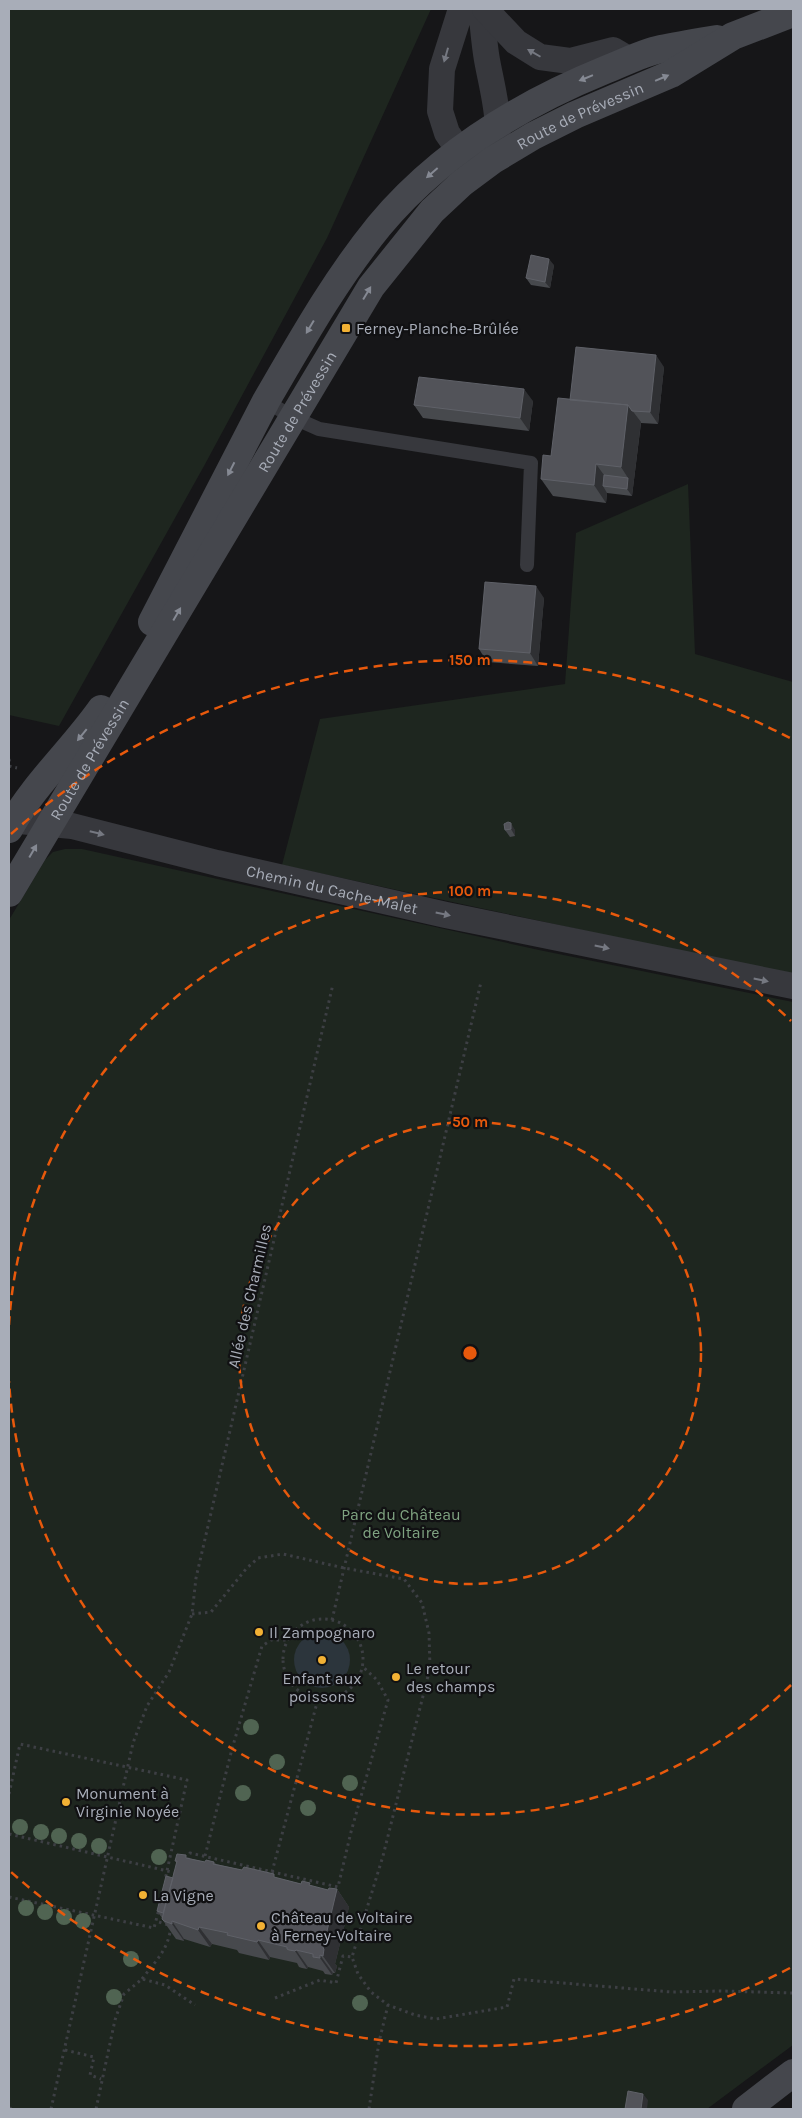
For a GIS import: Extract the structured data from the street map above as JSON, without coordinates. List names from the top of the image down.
{
  "streets": {
    "main road": ["Route de Prévessin"],
    "street": ["Chemin du Cache-Malet"],
    "path": ["Allée des Charmilles"]
  },
  "crossings": [
    ["Route de Prévessin", "Chemin du Cache-Malet"]
  ],
  "one_way": ["Chemin du Cache-Malet"],
  "parks": ["Parc du Château de Voltaire"],
  "places": {
    "transit": ["Ferney-Planche-Brûlée"],
    "other": [
      "Il Zampognaro",
      "Enfant aux poissons",
      "Le retour des champs",
      "Monument à Virginie Noyée",
      "La Vigne",
      "Château de Voltaire à Ferney-Voltaire"
    ]
  },
  "rings": ["150 m", "100 m", "50 m"]
}
